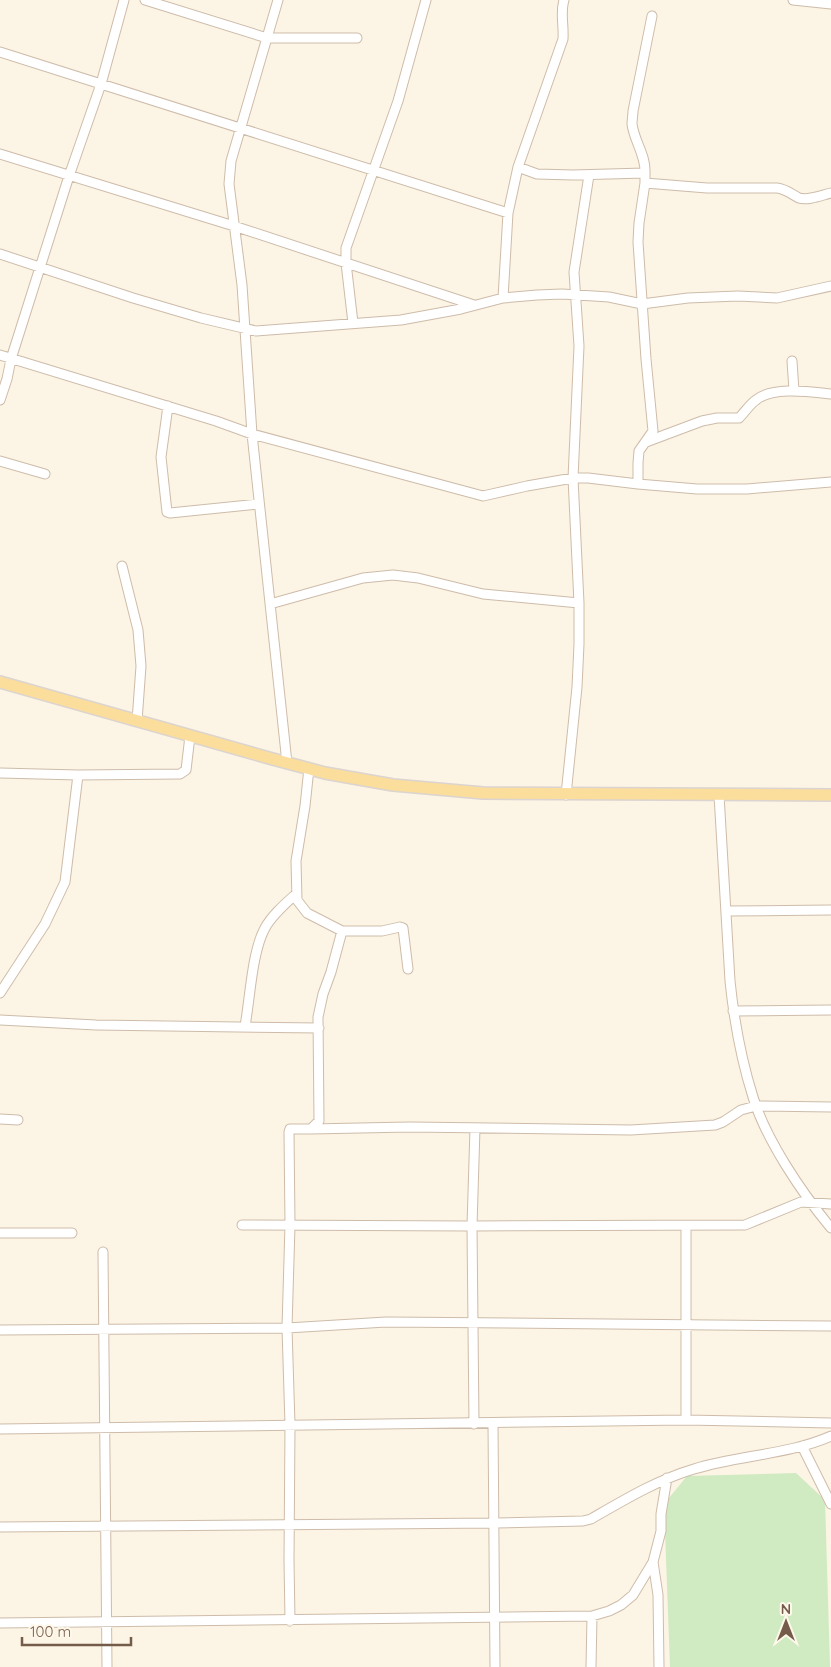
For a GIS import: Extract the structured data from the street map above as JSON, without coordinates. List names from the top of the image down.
{
  "scale_bar": "100 m",
  "north": "top"
}
